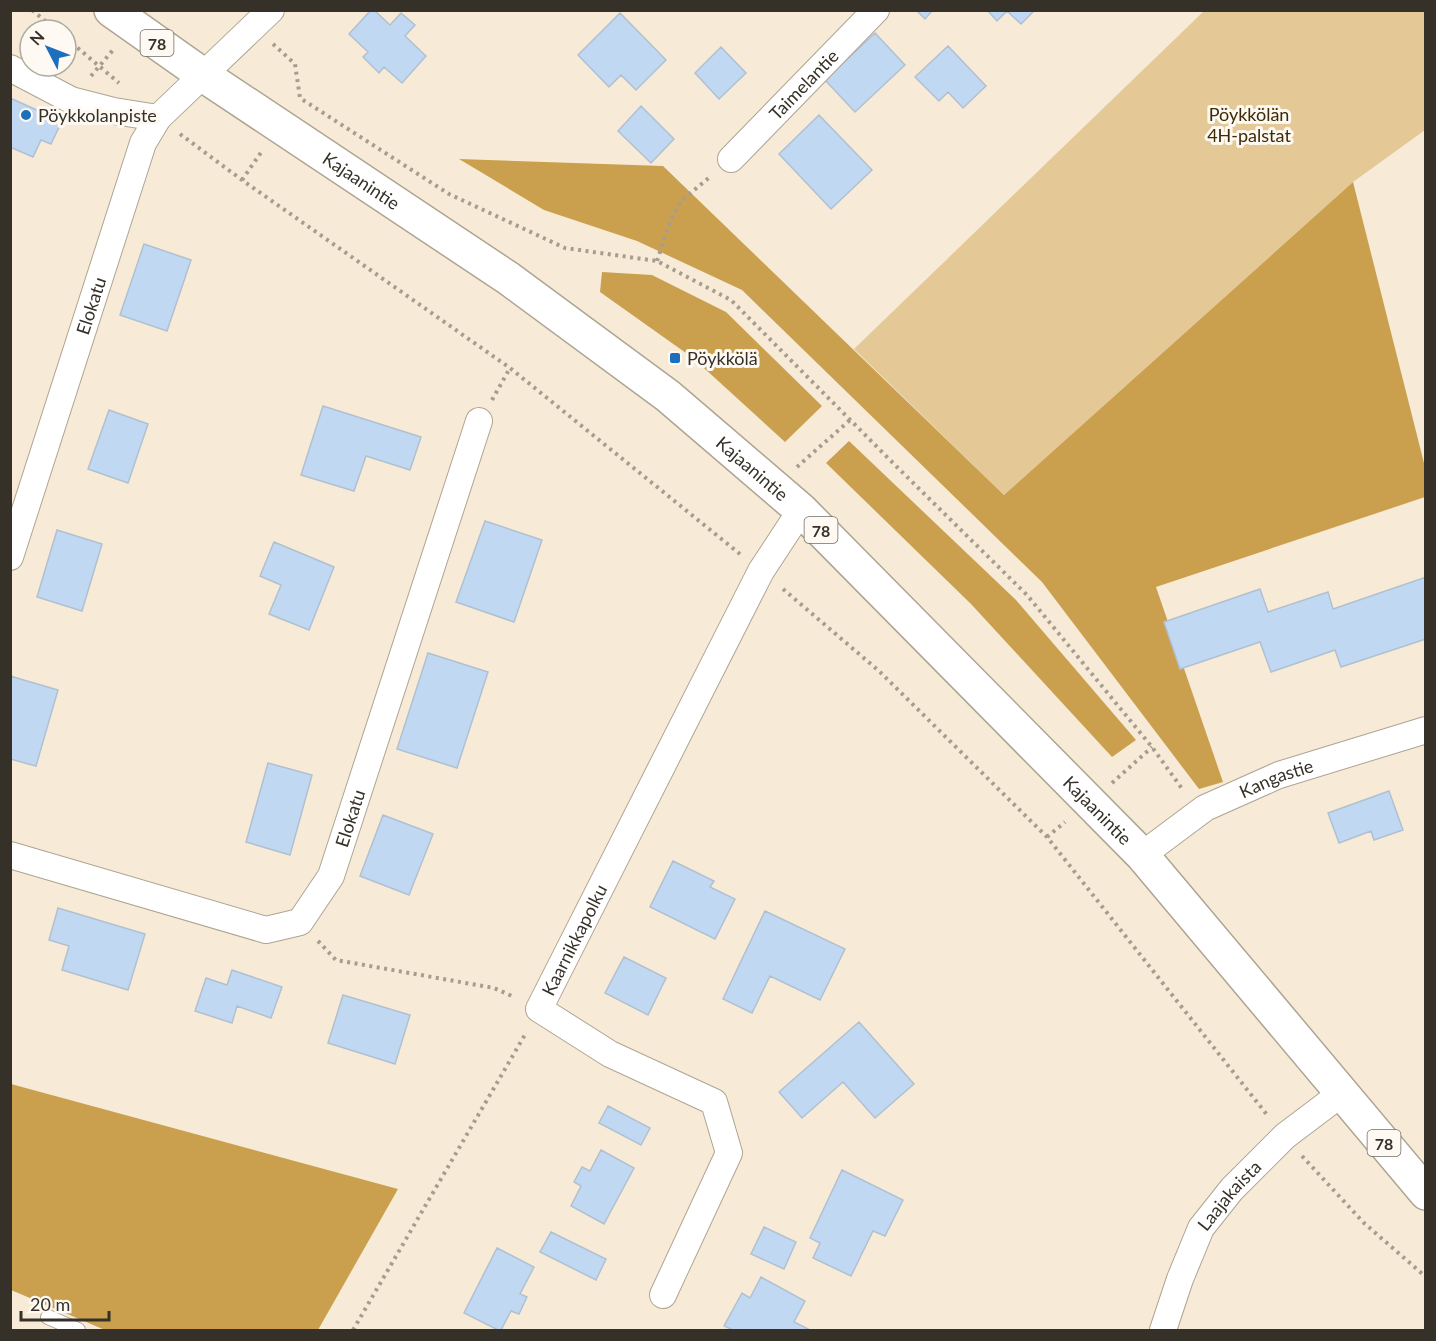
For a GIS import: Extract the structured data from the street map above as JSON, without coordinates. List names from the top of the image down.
{
  "streets": {
    "main road": ["78", "Kajaanintie"],
    "street": [
      "Taimelantie",
      "Elokatu",
      "Kangastie",
      "Kaarnikkapolku",
      "Laajakaista"
    ]
  },
  "crossings": [
    ["78", "Kajaanintie"],
    ["78", "Laajakaista"],
    ["Kajaanintie", "Elokatu"],
    ["Kajaanintie", "Kangastie"],
    ["Kajaanintie", "Kaarnikkapolku"],
    ["Kajaanintie", "Laajakaista"]
  ],
  "parks": ["Pöykkölän 4H-palstat"],
  "places": {
    "other": ["Pöykkolanpiste"],
    "transit": ["Pöykkölä"]
  },
  "scale_bar": "20 m",
  "north": "top left"
}
